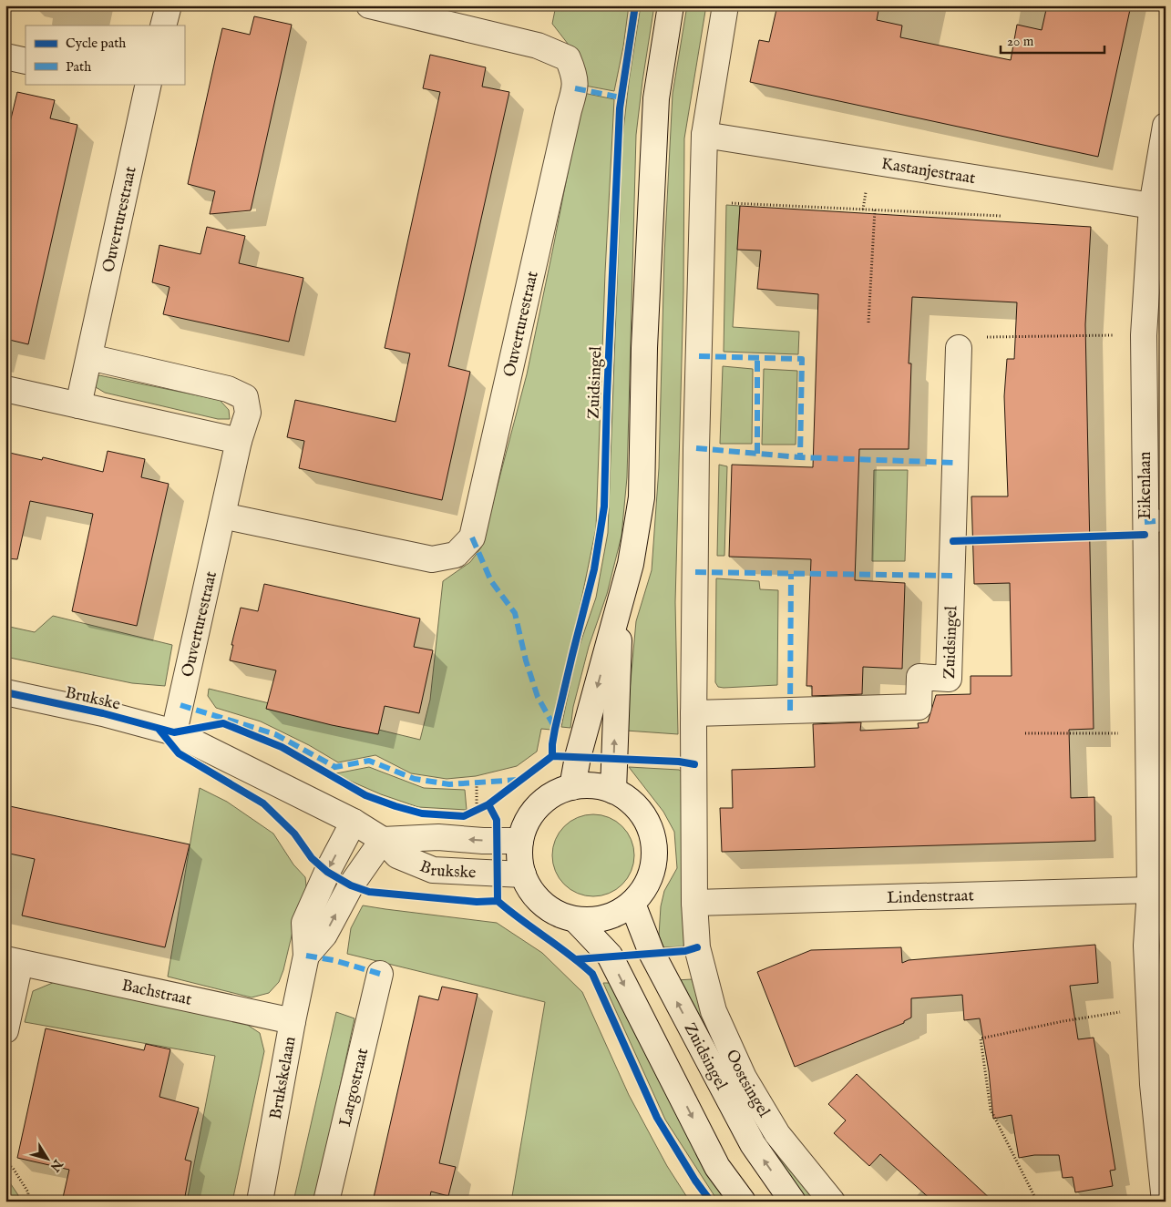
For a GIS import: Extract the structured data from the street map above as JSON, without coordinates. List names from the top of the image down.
{
  "streets": {
    "street": [
      "Kastanjestraat",
      "Ouverturestraat",
      "Zuidsingel",
      "Eikenlaan",
      "Brukske",
      "Lindenstraat",
      "Bachstraat",
      "Brukskelaan",
      "Oostsingel",
      "Largostraat"
    ]
  },
  "crossings": [
    ["Kastanjestraat", "Eikenlaan"],
    ["Ouverturestraat", "Brukske"],
    ["Zuidsingel", "Brukske"],
    ["Eikenlaan", "Lindenstraat"],
    ["Brukske", "Brukskelaan"],
    ["Lindenstraat", "Oostsingel"],
    ["Bachstraat", "Brukskelaan"]
  ],
  "legend": ["Cycle path", "Path"],
  "scale_bar": "20 m",
  "north": "bottom right"
}
